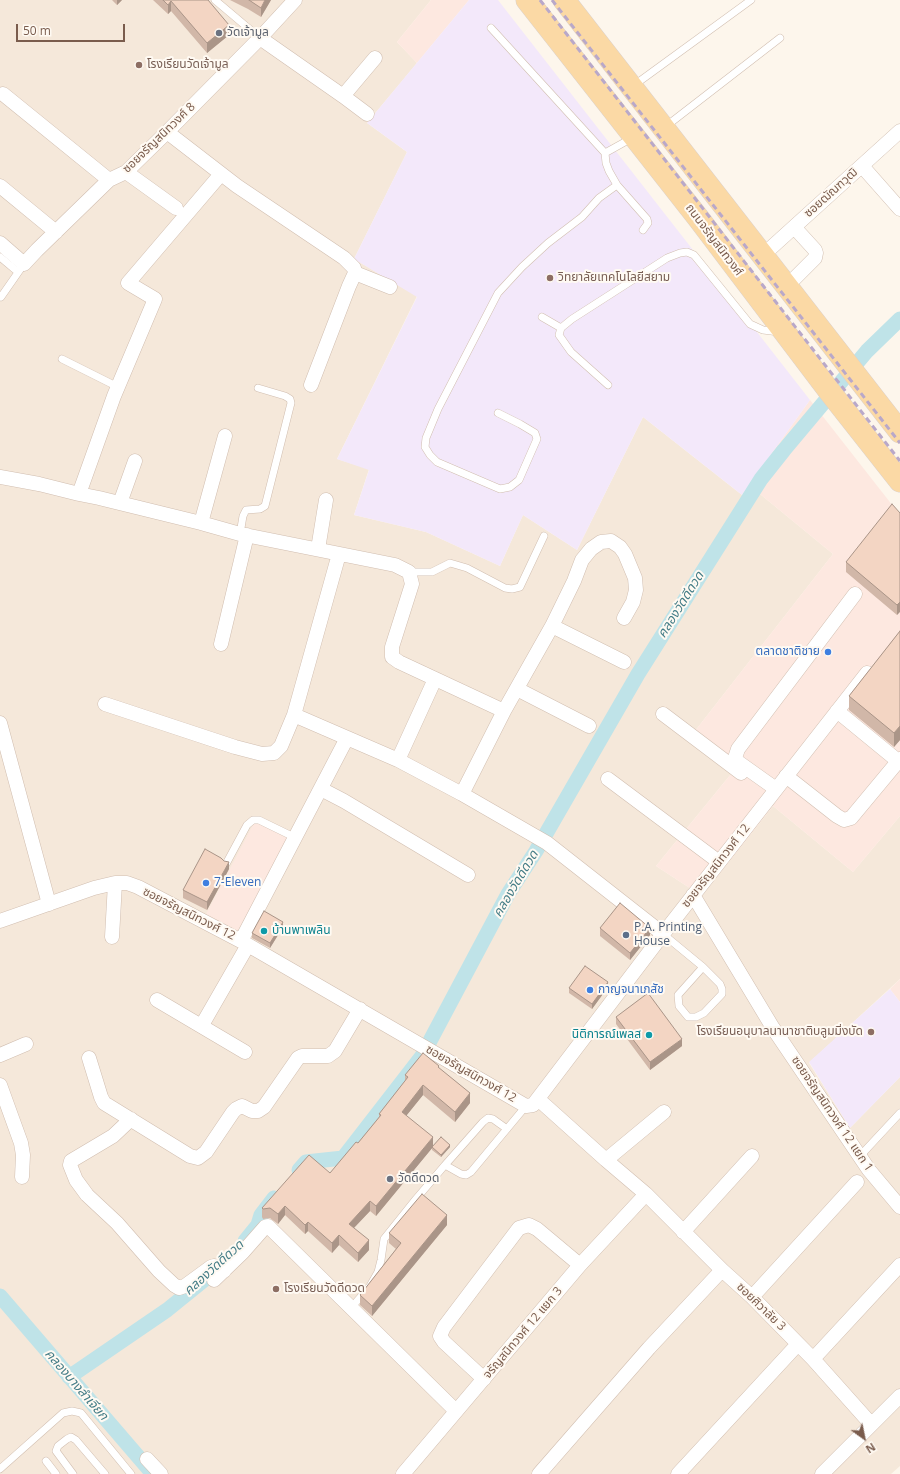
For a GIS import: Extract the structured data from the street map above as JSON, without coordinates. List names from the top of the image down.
{
  "streets": {
    "main road": ["ถนนจรัญสนิทวงศ์"],
    "street": [
      "ซอยจรัญสนิทวงศ์ 8",
      "ซอยฒัณฑวุฒิ",
      "ซอยจรัญสนิทวงศ์ 12",
      "ซอยจรัญสนิทวงศ์ 12 แยก 1",
      "ซอยศิวาลัย 3",
      "จรัญสนิทวงศ์ 12 แยก 3"
    ]
  },
  "crossings": [
    ["ซอยจรัญสนิทวงศ์ 12", "ซอยจรัญสนิทวงศ์ 12 แยก 1"],
    ["ซอยจรัญสนิทวงศ์ 12", "ซอยศิวาลัย 3"],
    ["ซอยศิวาลัย 3", "จรัญสนิทวงศ์ 12 แยก 3"]
  ],
  "water": ["คลองวัดดีดวด", "คลองบางลำเจียก"],
  "places": [
    "วัดเจ้ามูล",
    "โรงเรียนวัดเจ้ามูล",
    "วิทยาลัยเทคโนโลยีสยาม",
    "ตลาดชาติชาย",
    "7-Eleven",
    "บ้านพาเพลิน",
    "P.A. Printing House",
    "กาญจนาเภสัช",
    "โรงเรียนอนุบาลนานาชาติบลูมมิ่งบัด",
    "นิติการณ์เพลส",
    "วัดดีดวด",
    "โรงเรียนวัดดีดวด"
  ],
  "scale_bar": "50 m",
  "north": "bottom right"
}
